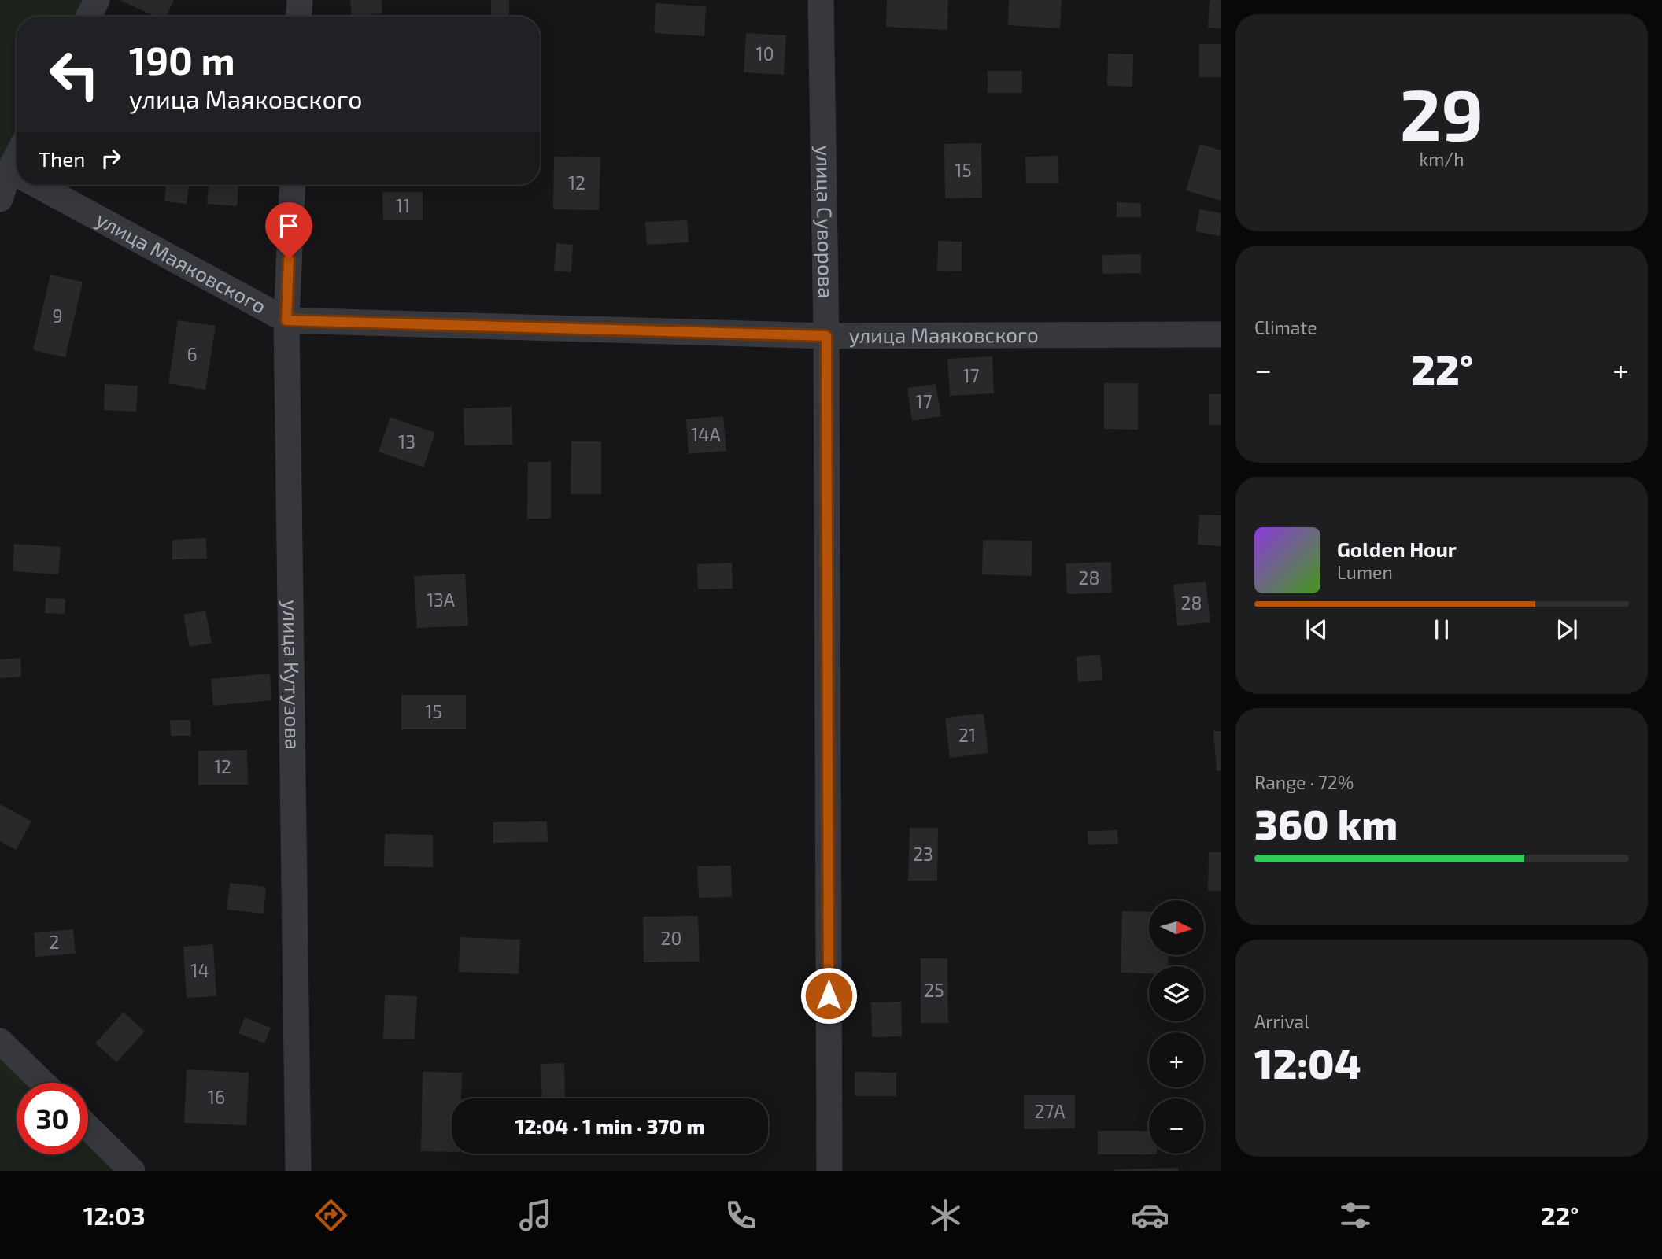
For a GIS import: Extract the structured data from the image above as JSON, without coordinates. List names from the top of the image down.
{
  "streets": {
    "street": ["улица Суворова", "улица Маяковского", "улица Кутузова"]
  },
  "crossings": [
    ["улица Суворова", "улица Маяковского"],
    ["улица Маяковского", "улица Кутузова"]
  ],
  "house_numbers": [
    "10",
    "15",
    "12",
    "11",
    "9",
    "6",
    "17",
    "17",
    "14А",
    "13",
    "28",
    "13А",
    "28",
    "15",
    "21",
    "12",
    "23",
    "20",
    "2",
    "14",
    "25",
    "16",
    "27А"
  ],
  "north": "right",
  "page": {
    "tile": [
      ["29", "km/h"],
      "Climate",
      ["Range · 72%", "360 km"],
      ["Arrival", "12:04"]
    ],
    "turn": ["190 m", "улица Маяковского"],
    "then": "Then",
    "heat": ["−", "22°", "+"],
    "song": ["Golden Hour", "Lumen"],
    "map_buttons": ["+", "−"],
    "limit": "30",
    "trip": "12:04 · 1 min · 370 m",
    "tabs": ["12:03", "22°"]
  }
}
